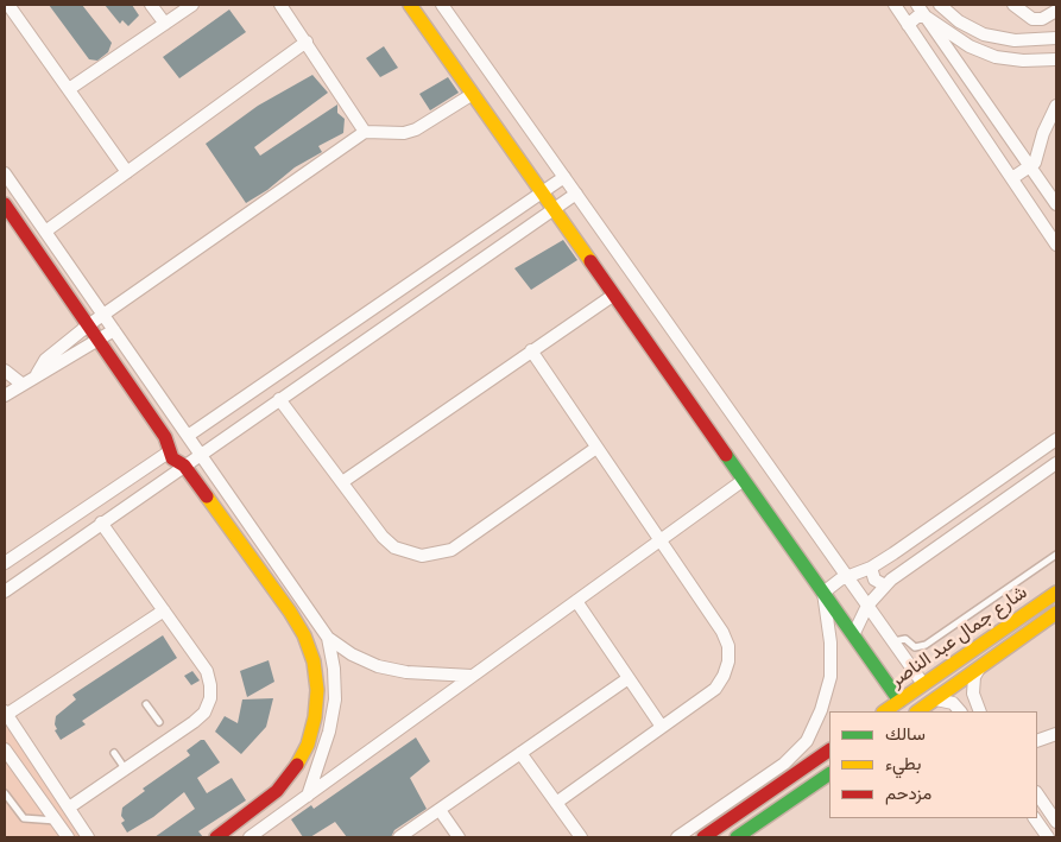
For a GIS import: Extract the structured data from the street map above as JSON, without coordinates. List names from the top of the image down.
{
  "streets": {
    "street": ["شارع جمال عبد الناصر"]
  },
  "legend": ["سالك", "بطيء", "مزدحم"]
}
